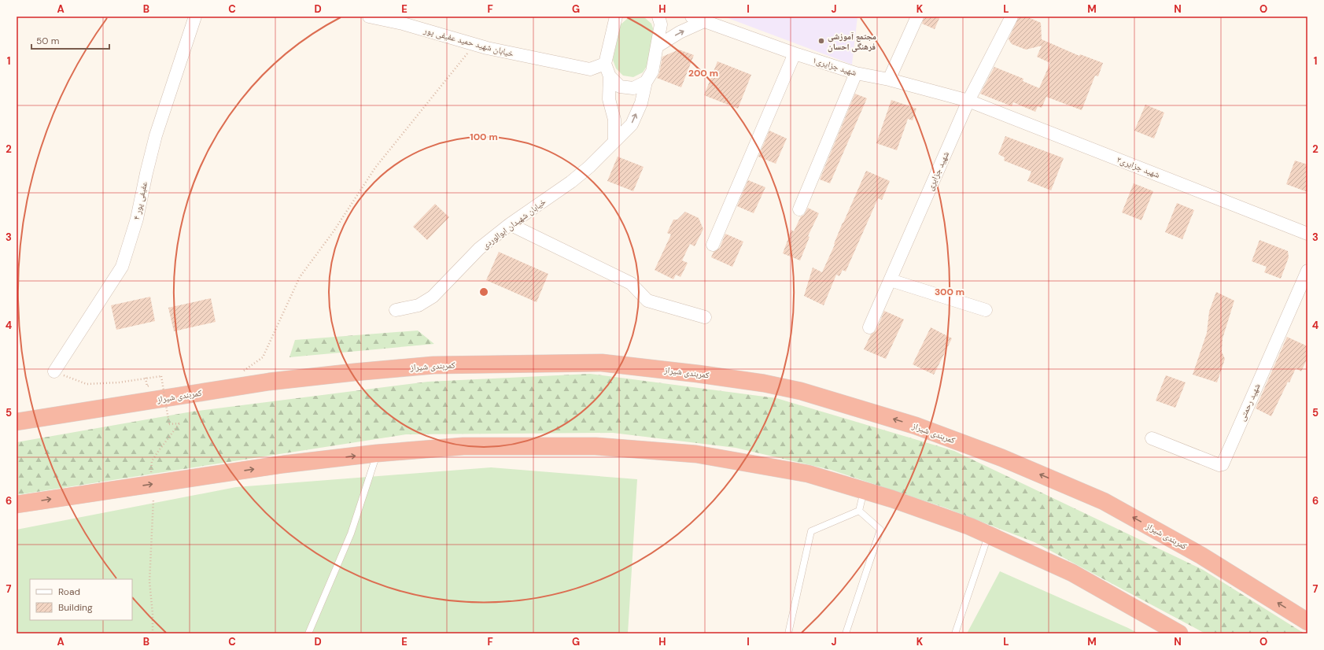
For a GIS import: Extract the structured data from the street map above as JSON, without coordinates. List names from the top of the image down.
{
  "streets": {
    "highway": ["کمربندی شیراز"],
    "street": [
      "خیابان شهید حمید عفیفی پور",
      "شهید جزایری۱",
      "شهید جزایری۲",
      "شهید جزایری",
      "عفیفی پور ۴",
      "خیابان شهیدان ابوالوردی",
      "شهید رحمتی"
    ]
  },
  "crossings": [
    ["شهید جزایری۱", "شهید جزایری۲"],
    ["شهید جزایری۱", "شهید جزایری"],
    ["شهید جزایری۲", "شهید جزایری"]
  ],
  "places": ["مجتمع آموزشی فرهنگی احسان"],
  "legend": ["Road", "Building"],
  "scale_bar": "50 m",
  "grid": {
    "columns": [
      "A",
      "B",
      "C",
      "D",
      "E",
      "F",
      "G",
      "H",
      "I",
      "J",
      "K",
      "L",
      "M",
      "N",
      "O"
    ],
    "rows": [
      "1",
      "2",
      "3",
      "4",
      "5",
      "6",
      "7"
    ]
  },
  "rings": ["200 m", "100 m", "300 m"]
}
